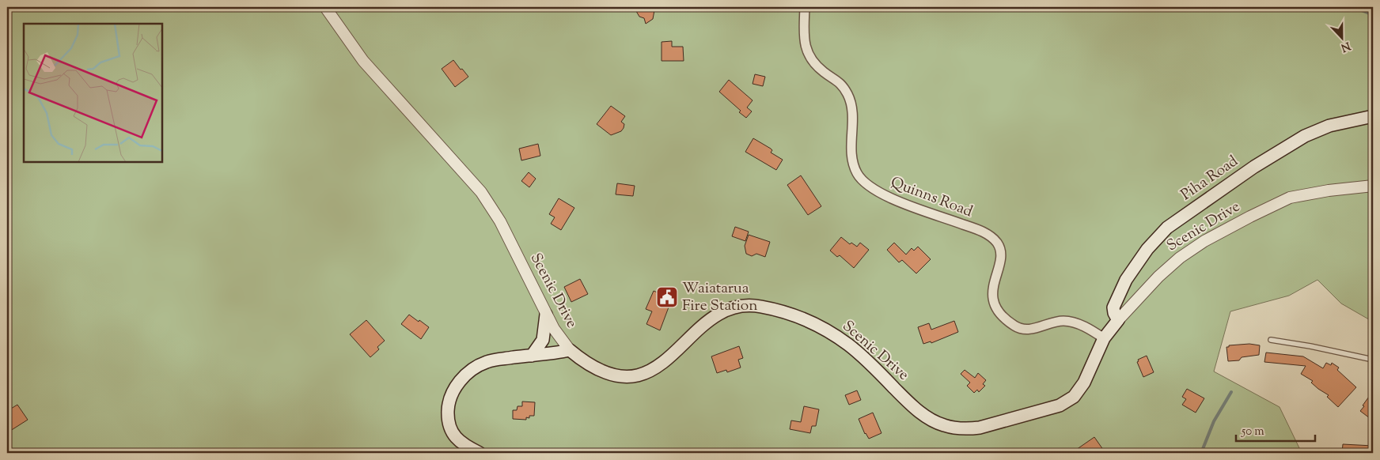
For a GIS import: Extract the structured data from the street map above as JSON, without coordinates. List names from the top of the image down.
{
  "streets": {
    "main road": ["Piha Road", "Scenic Drive"],
    "street": ["Quinns Road"]
  },
  "crossings": [
    ["Piha Road", "Scenic Drive"],
    ["Quinns Road", "Scenic Drive"]
  ],
  "places": {
    "public building": ["Waiatarua Fire Station"]
  },
  "scale_bar": "50 m",
  "north": "bottom"
}
